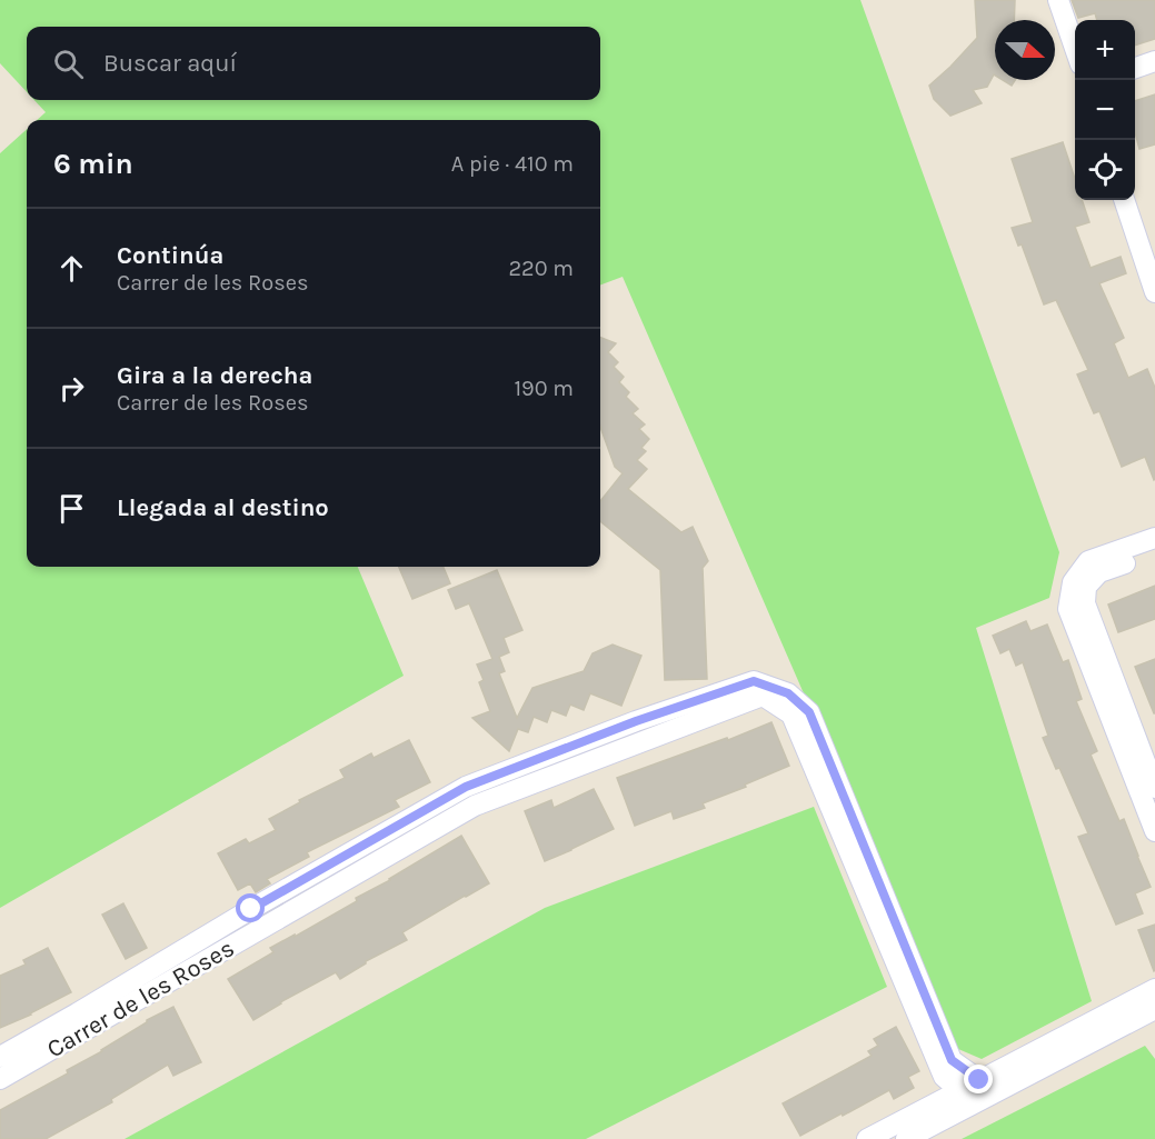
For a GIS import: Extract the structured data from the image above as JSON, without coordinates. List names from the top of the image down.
{
  "streets": {
    "street": ["Carrer de les Roses"]
  },
  "north": "right",
  "page": {
    "map_buttons": ["+", "−"],
    "search": "Buscar aquí",
    "heading": ["6 min", "A pie · 410 m"],
    "list": [
      ["Continúa", "Carrer de les Roses", "220 m"],
      ["Gira a la derecha", "Carrer de les Roses", "190 m"],
      "Llegada al destino"
    ]
  }
}
